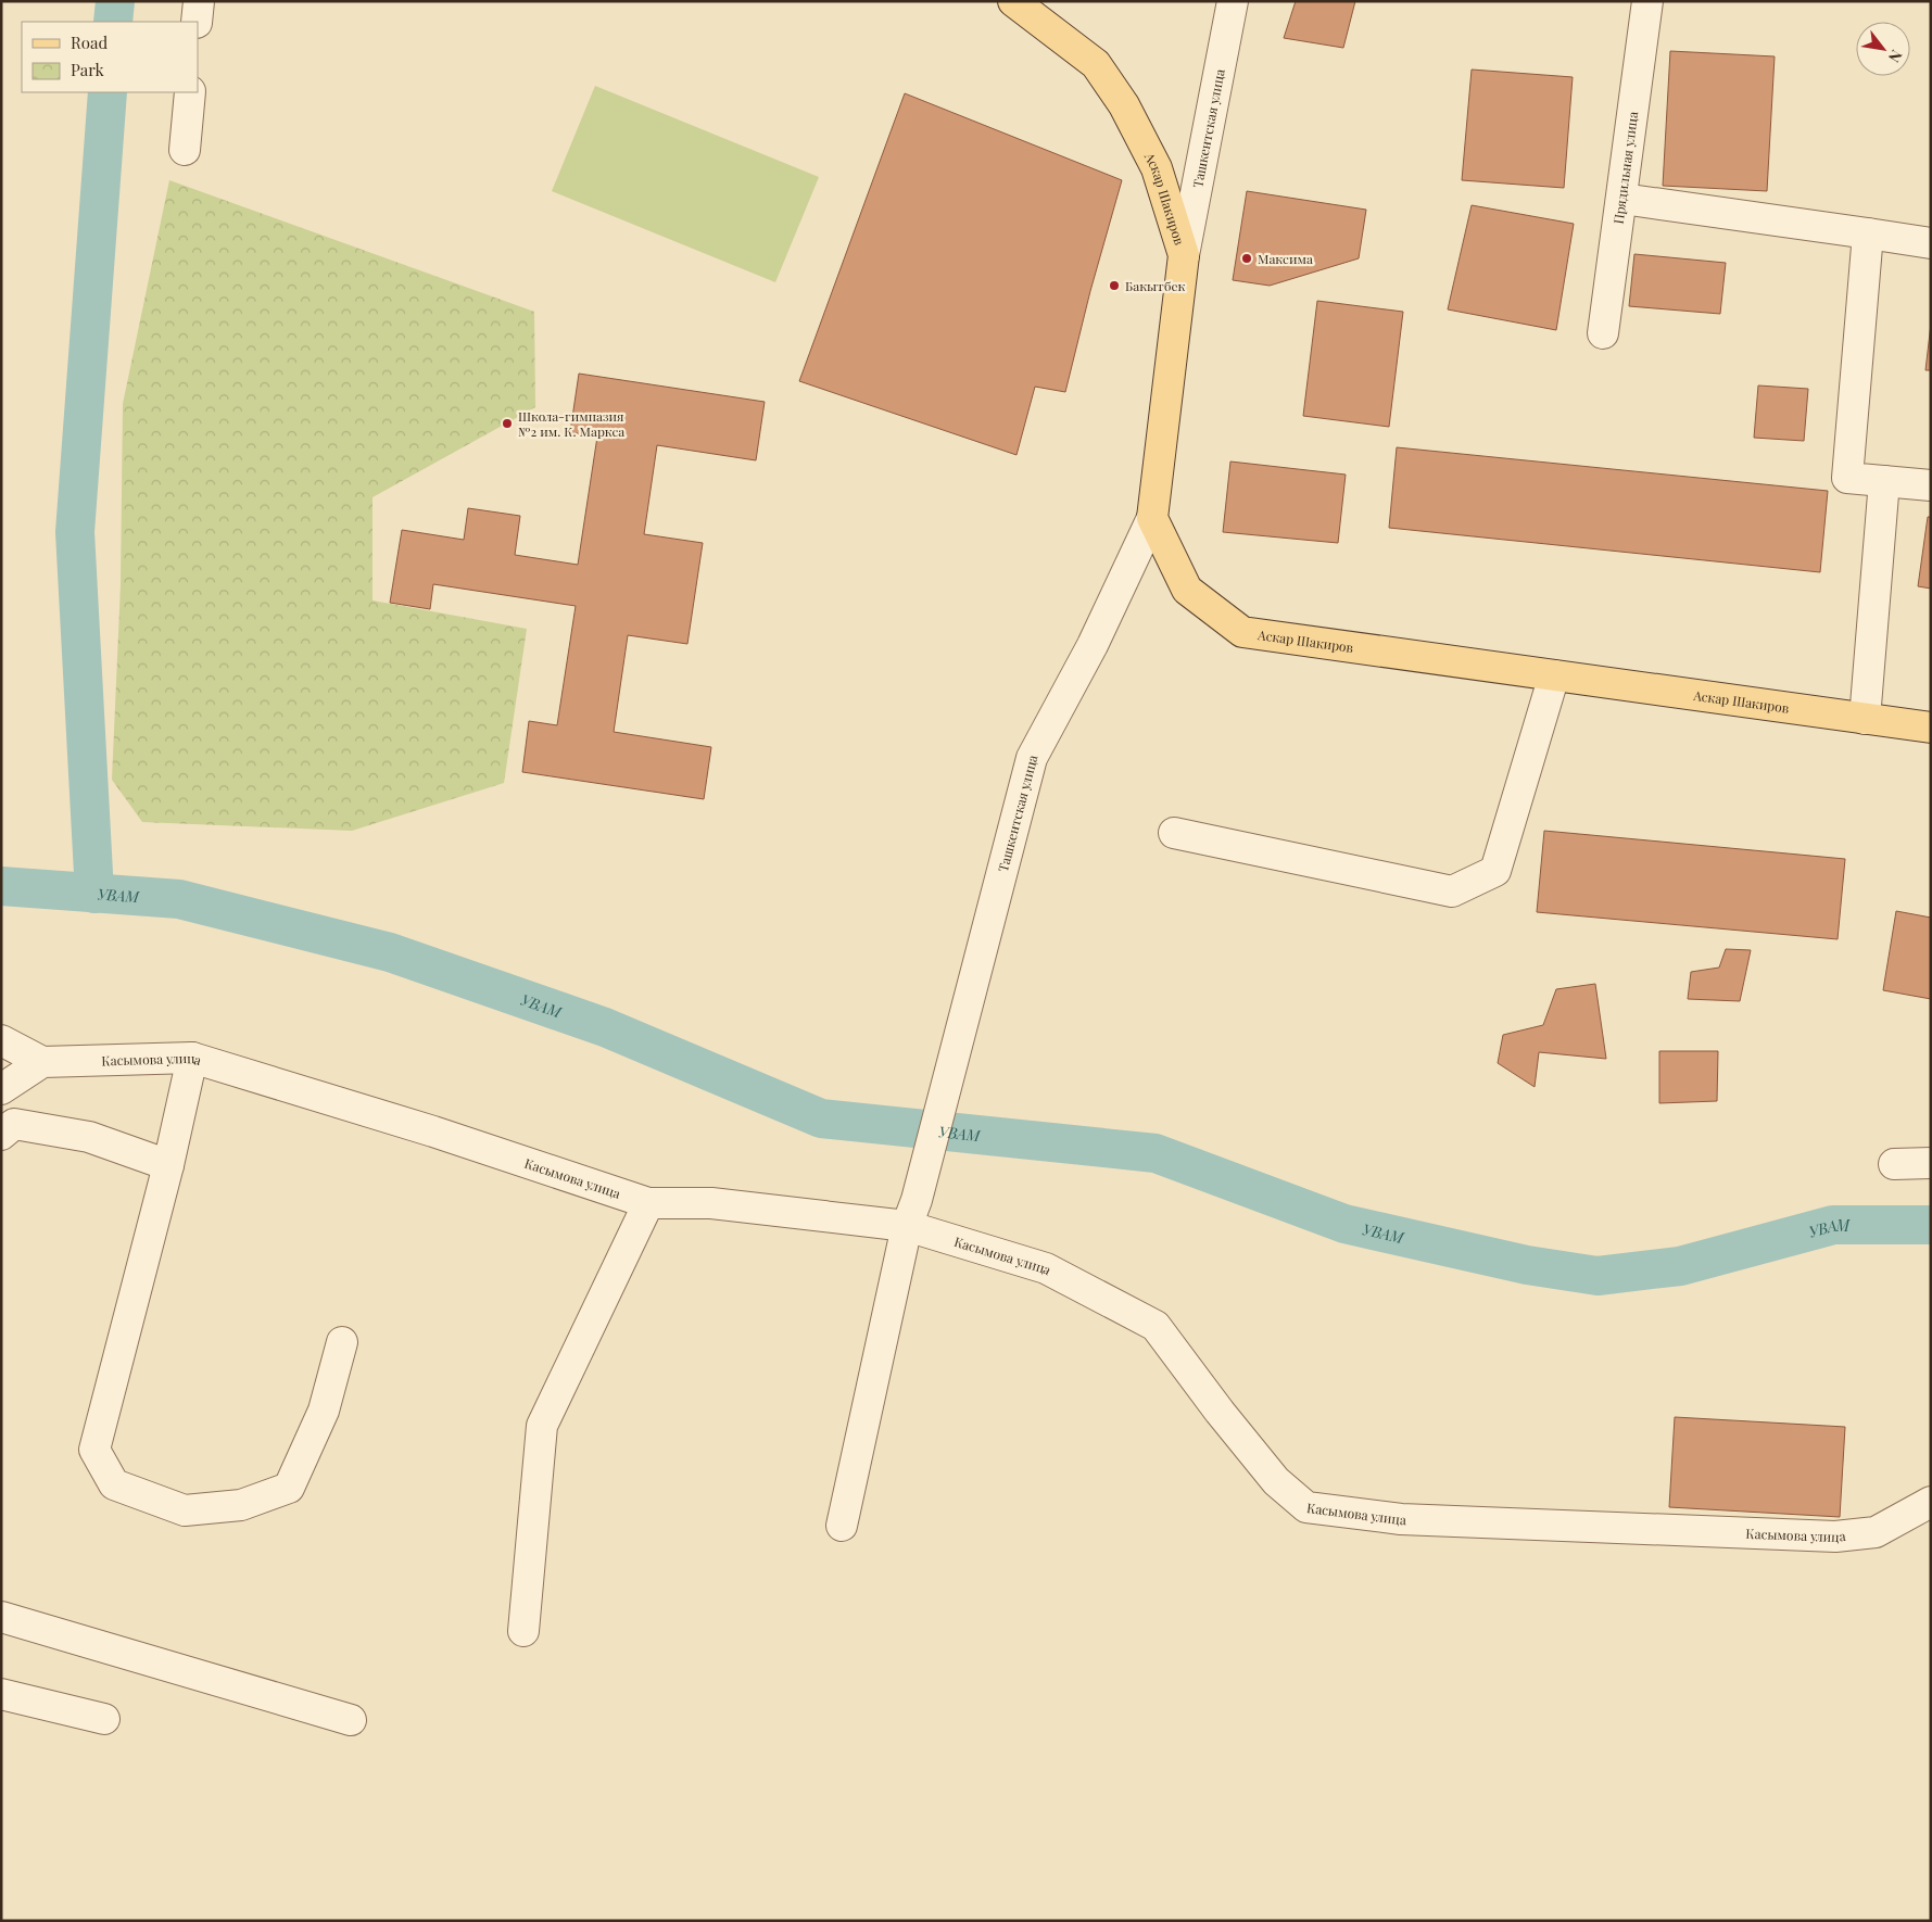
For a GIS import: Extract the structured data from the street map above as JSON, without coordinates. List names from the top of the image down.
{
  "streets": {
    "main road": ["Аскар Шакиров"],
    "street": ["Ташкентская улица", "Прядильная улица", "Касымова улица"]
  },
  "crossings": [
    ["Ташкентская улица", "Аскар Шакиров"],
    ["Ташкентская улица", "Касымова улица"]
  ],
  "water": ["УВАМ"],
  "places": ["Максима", "Бакытбек", "Школа-гимназия №2 им. К. Маркса"],
  "legend": ["Road", "Park"],
  "north": "bottom right"
}
